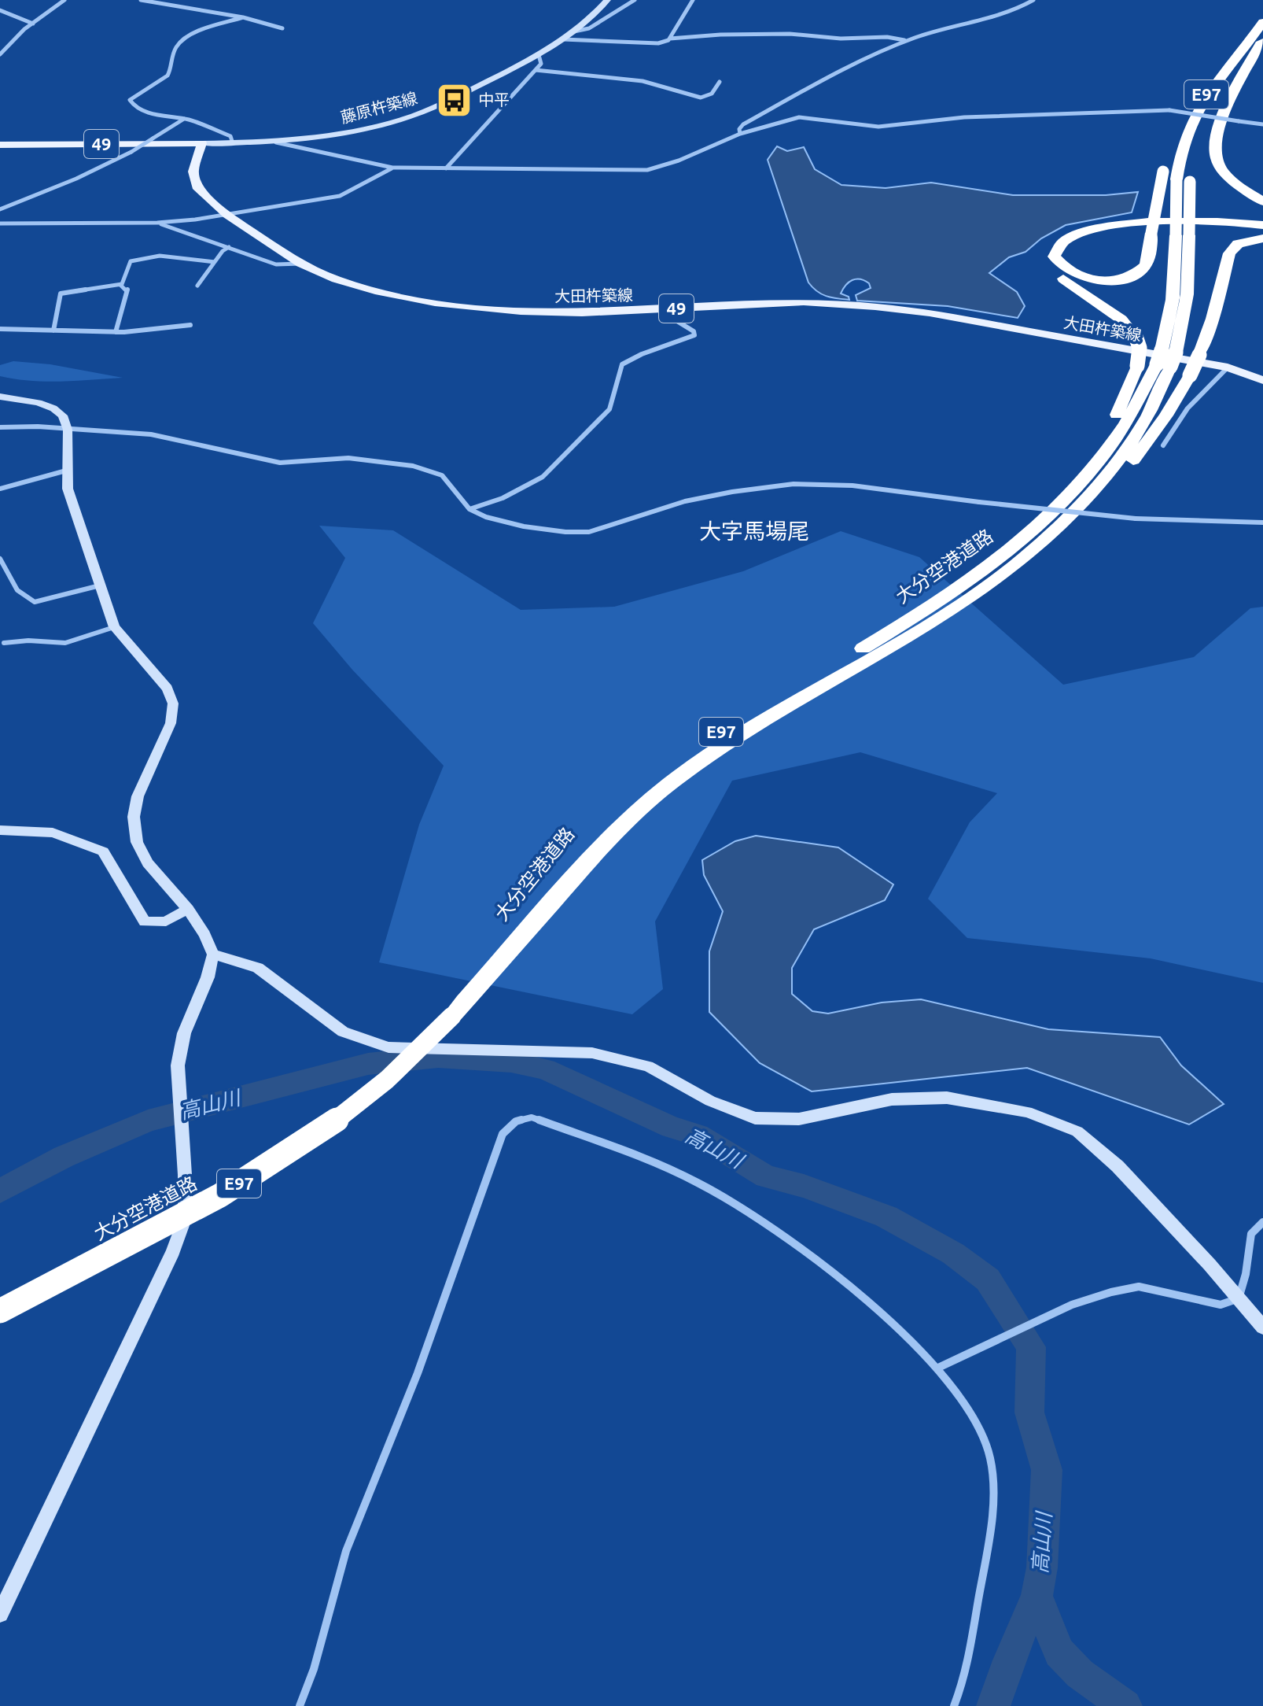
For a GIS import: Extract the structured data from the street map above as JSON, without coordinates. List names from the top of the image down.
{
  "streets": {
    "highway": ["E97", "大分空港道路"],
    "main road": ["49", "大田杵築線"],
    "street": ["藤原杵築線"]
  },
  "crossings": [
    ["藤原杵築線", "49"],
    ["藤原杵築線", "大田杵築線"],
    ["49", "大田杵築線"]
  ],
  "districts": ["大字馬場尾"],
  "water": ["高山川"],
  "places": {
    "bus stop": ["中平"]
  }
}
